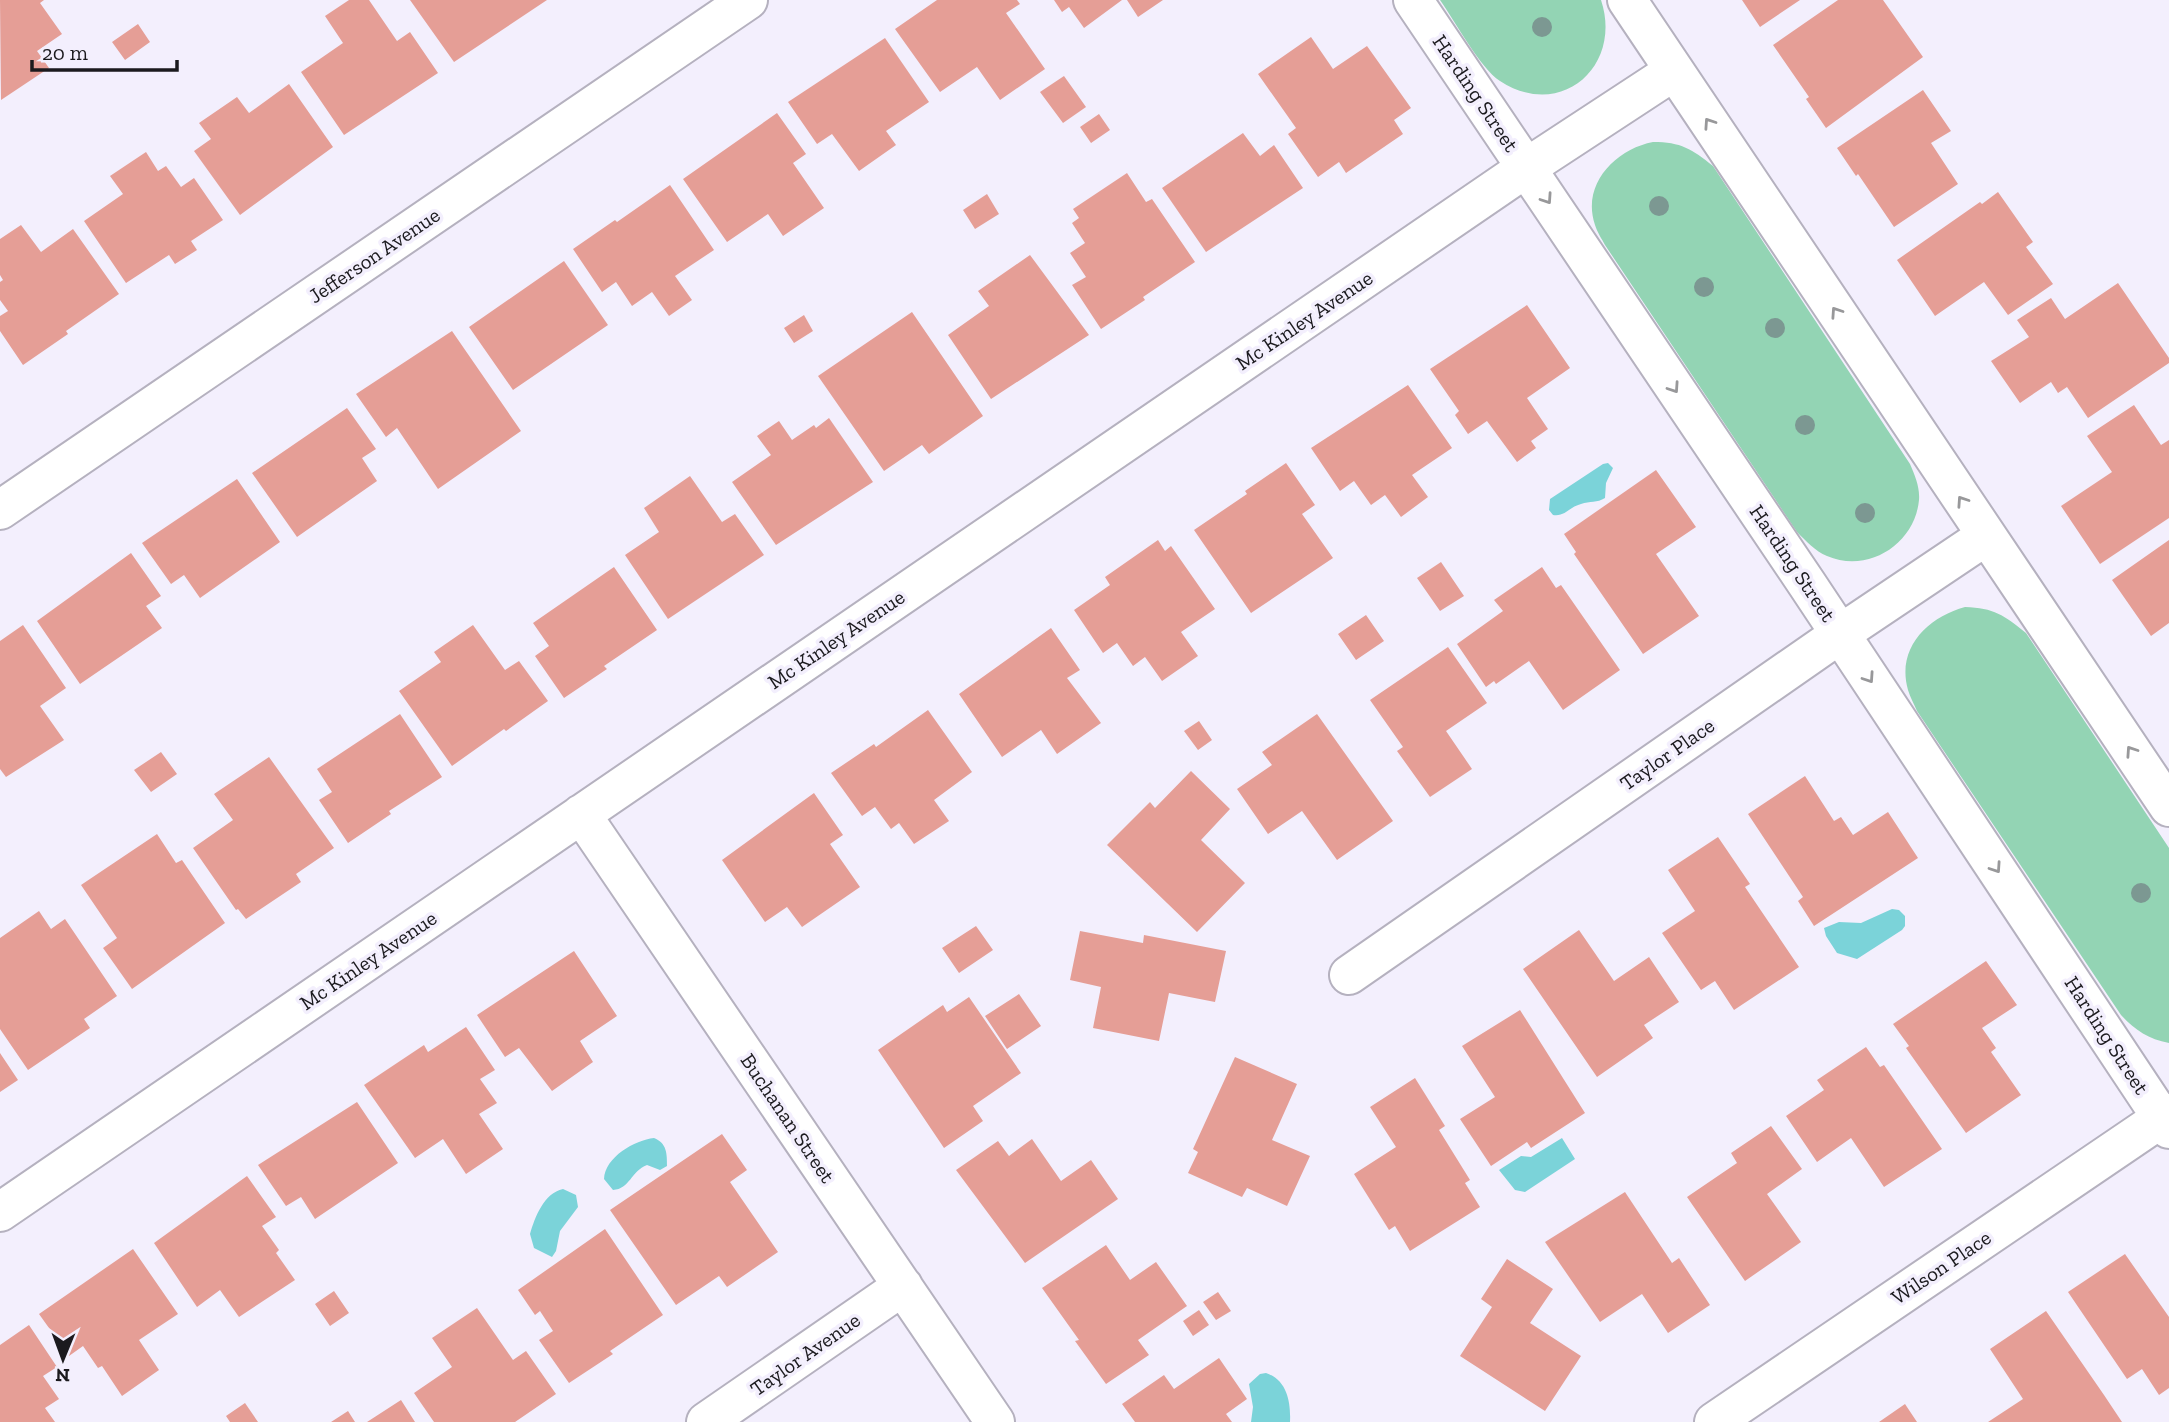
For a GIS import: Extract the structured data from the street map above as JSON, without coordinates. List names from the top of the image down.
{
  "streets": {
    "street": [
      "Harding Street",
      "Jefferson Avenue",
      "Mc Kinley Avenue",
      "Taylor Place",
      "Buchanan Street",
      "Wilson Place",
      "Taylor Avenue"
    ]
  },
  "crossings": [
    ["Harding Street", "Mc Kinley Avenue"],
    ["Harding Street", "Taylor Place"],
    ["Harding Street", "Wilson Place"],
    ["Mc Kinley Avenue", "Buchanan Street"],
    ["Buchanan Street", "Taylor Avenue"]
  ],
  "scale_bar": "20 m",
  "north": "bottom"
}
